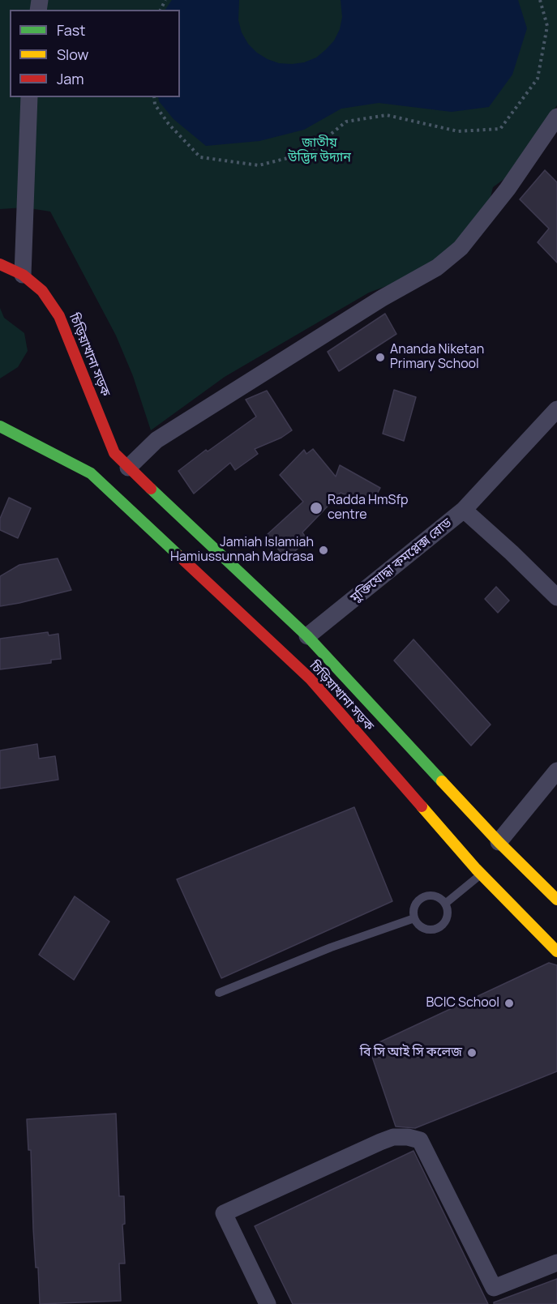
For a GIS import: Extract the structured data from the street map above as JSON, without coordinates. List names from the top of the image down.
{
  "streets": {
    "main road": ["চিড়িয়াখানা সড়ক"],
    "street": ["মুক্তিযোদ্ধা কমপ্লেক্স রোড"]
  },
  "crossings": [
    ["চিড়িয়াখানা সড়ক", "মুক্তিযোদ্ধা কমপ্লেক্স রোড"]
  ],
  "parks": ["জাতীয় উদ্ভিদ উদ্যান"],
  "places": [
    "Ananda Niketan Primary School",
    "Radda HmSfp centre",
    "Jamiah Islamiah Hamiussunnah Madrasa",
    "BCIC School",
    "বি সি আই সি কলেজ"
  ],
  "legend": ["Fast", "Slow", "Jam"]
}
